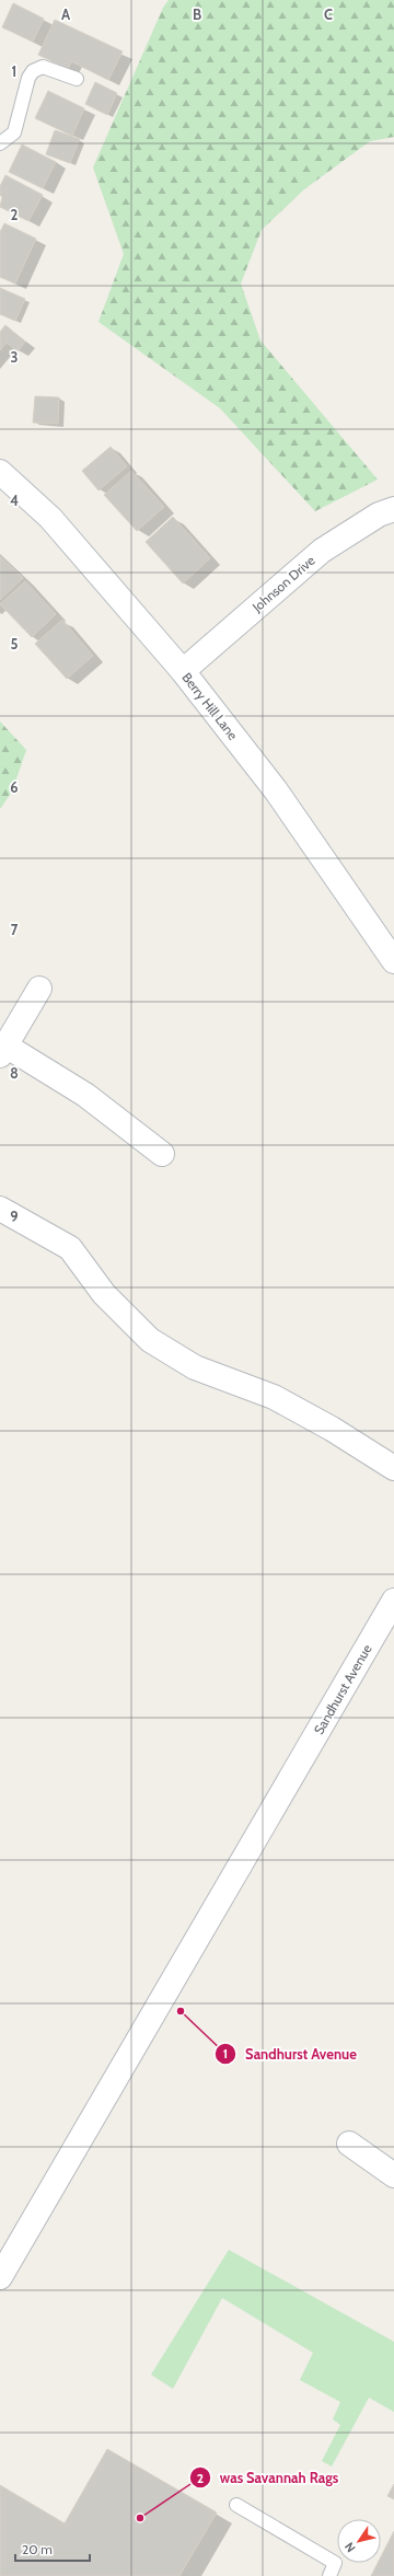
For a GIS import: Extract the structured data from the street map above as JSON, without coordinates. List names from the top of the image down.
{
  "streets": {
    "street": ["Johnson Drive", "Berry Hill Lane", "Sandhurst Avenue"]
  },
  "crossings": [
    ["Johnson Drive", "Berry Hill Lane"]
  ],
  "places": ["Sandhurst Avenue", "was Savannah Rags"],
  "scale_bar": "20 m",
  "north": "bottom left",
  "grid": {
    "columns": ["A", "B", "C"],
    "rows": [
      "1",
      "2",
      "3",
      "4",
      "5",
      "6",
      "7",
      "8",
      "9"
    ]
  }
}
